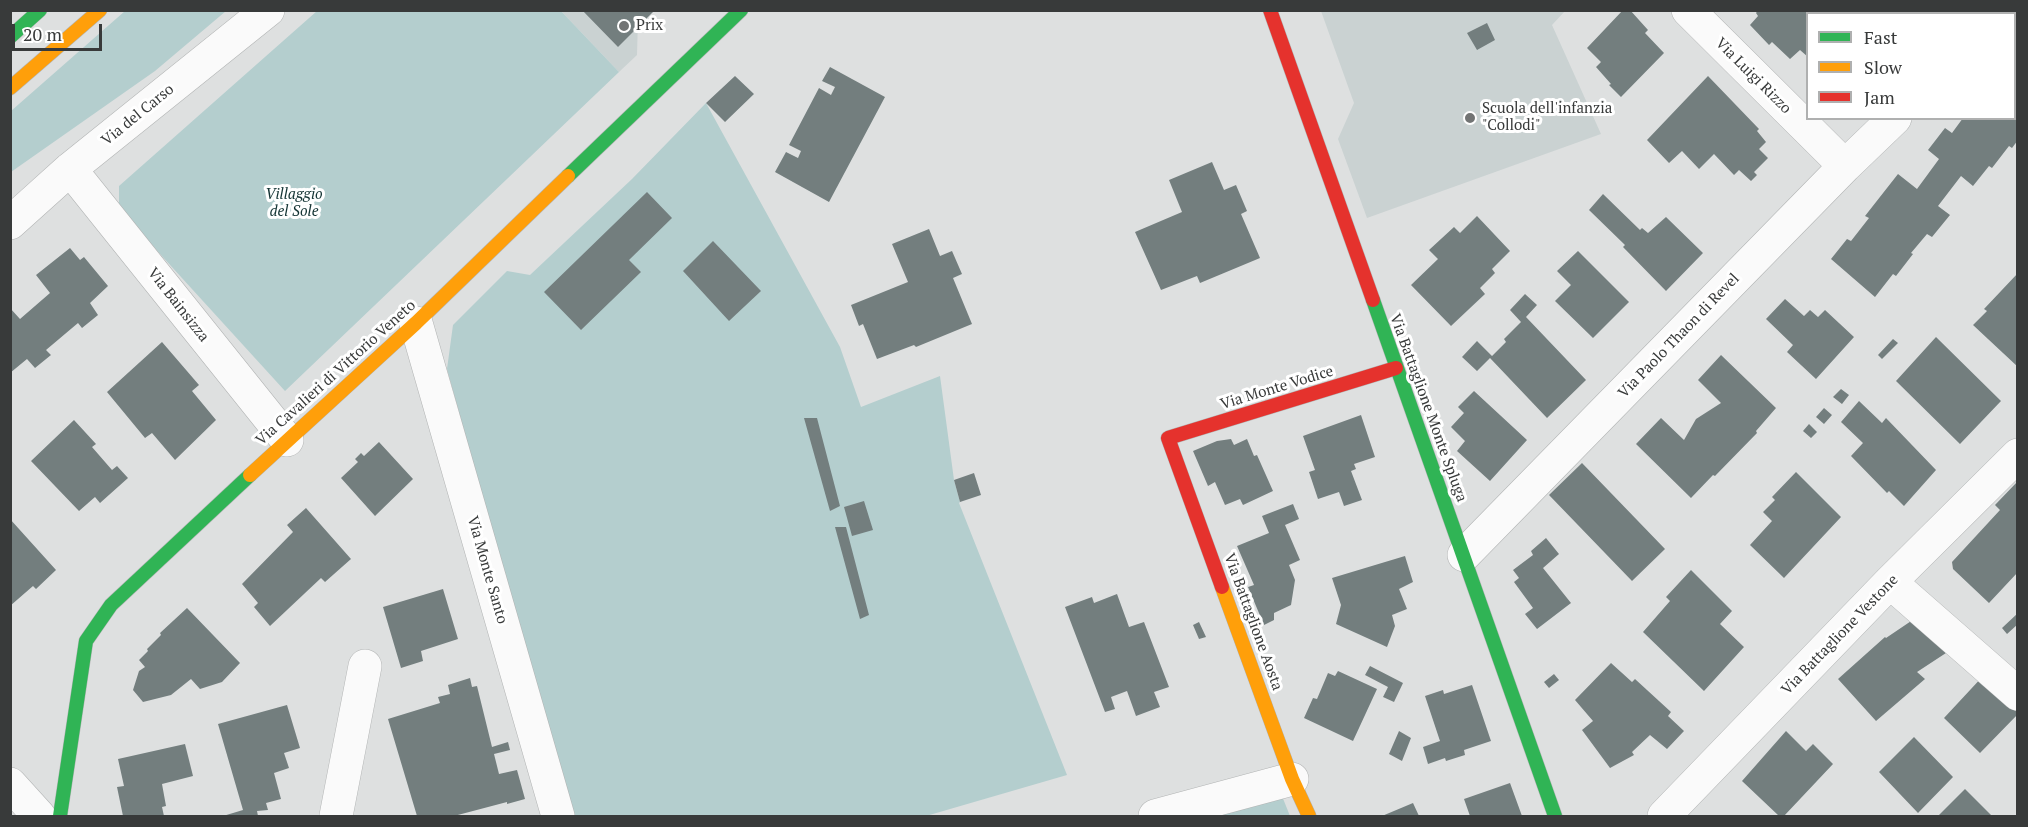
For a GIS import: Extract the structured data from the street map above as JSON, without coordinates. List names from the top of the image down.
{
  "streets": {
    "street": [
      "Via Luigi Rizzo",
      "Via del Carso",
      "Via Bainsizza",
      "Via Paolo Thaon di Revel",
      "Via Cavalieri di Vittorio Veneto",
      "Via Monte Vodice",
      "Via Battaglione Monte Spluga",
      "Via Monte Santo",
      "Via Battaglione Aosta",
      "Via Battaglione Vestone"
    ]
  },
  "crossings": [
    ["Via Luigi Rizzo", "Via Paolo Thaon di Revel"],
    ["Via del Carso", "Via Bainsizza"],
    ["Via Bainsizza", "Via Cavalieri di Vittorio Veneto"],
    ["Via Paolo Thaon di Revel", "Via Battaglione Monte Spluga"],
    ["Via Cavalieri di Vittorio Veneto", "Via Monte Santo"],
    ["Via Monte Vodice", "Via Battaglione Monte Spluga"],
    ["Via Monte Vodice", "Via Battaglione Aosta"]
  ],
  "parks": ["Villaggio del Sole"],
  "places": ["Prix", "Scuola dell'infanzia \"Collodi\""],
  "legend": ["Fast", "Slow", "Jam"],
  "scale_bar": "20 m"
}
